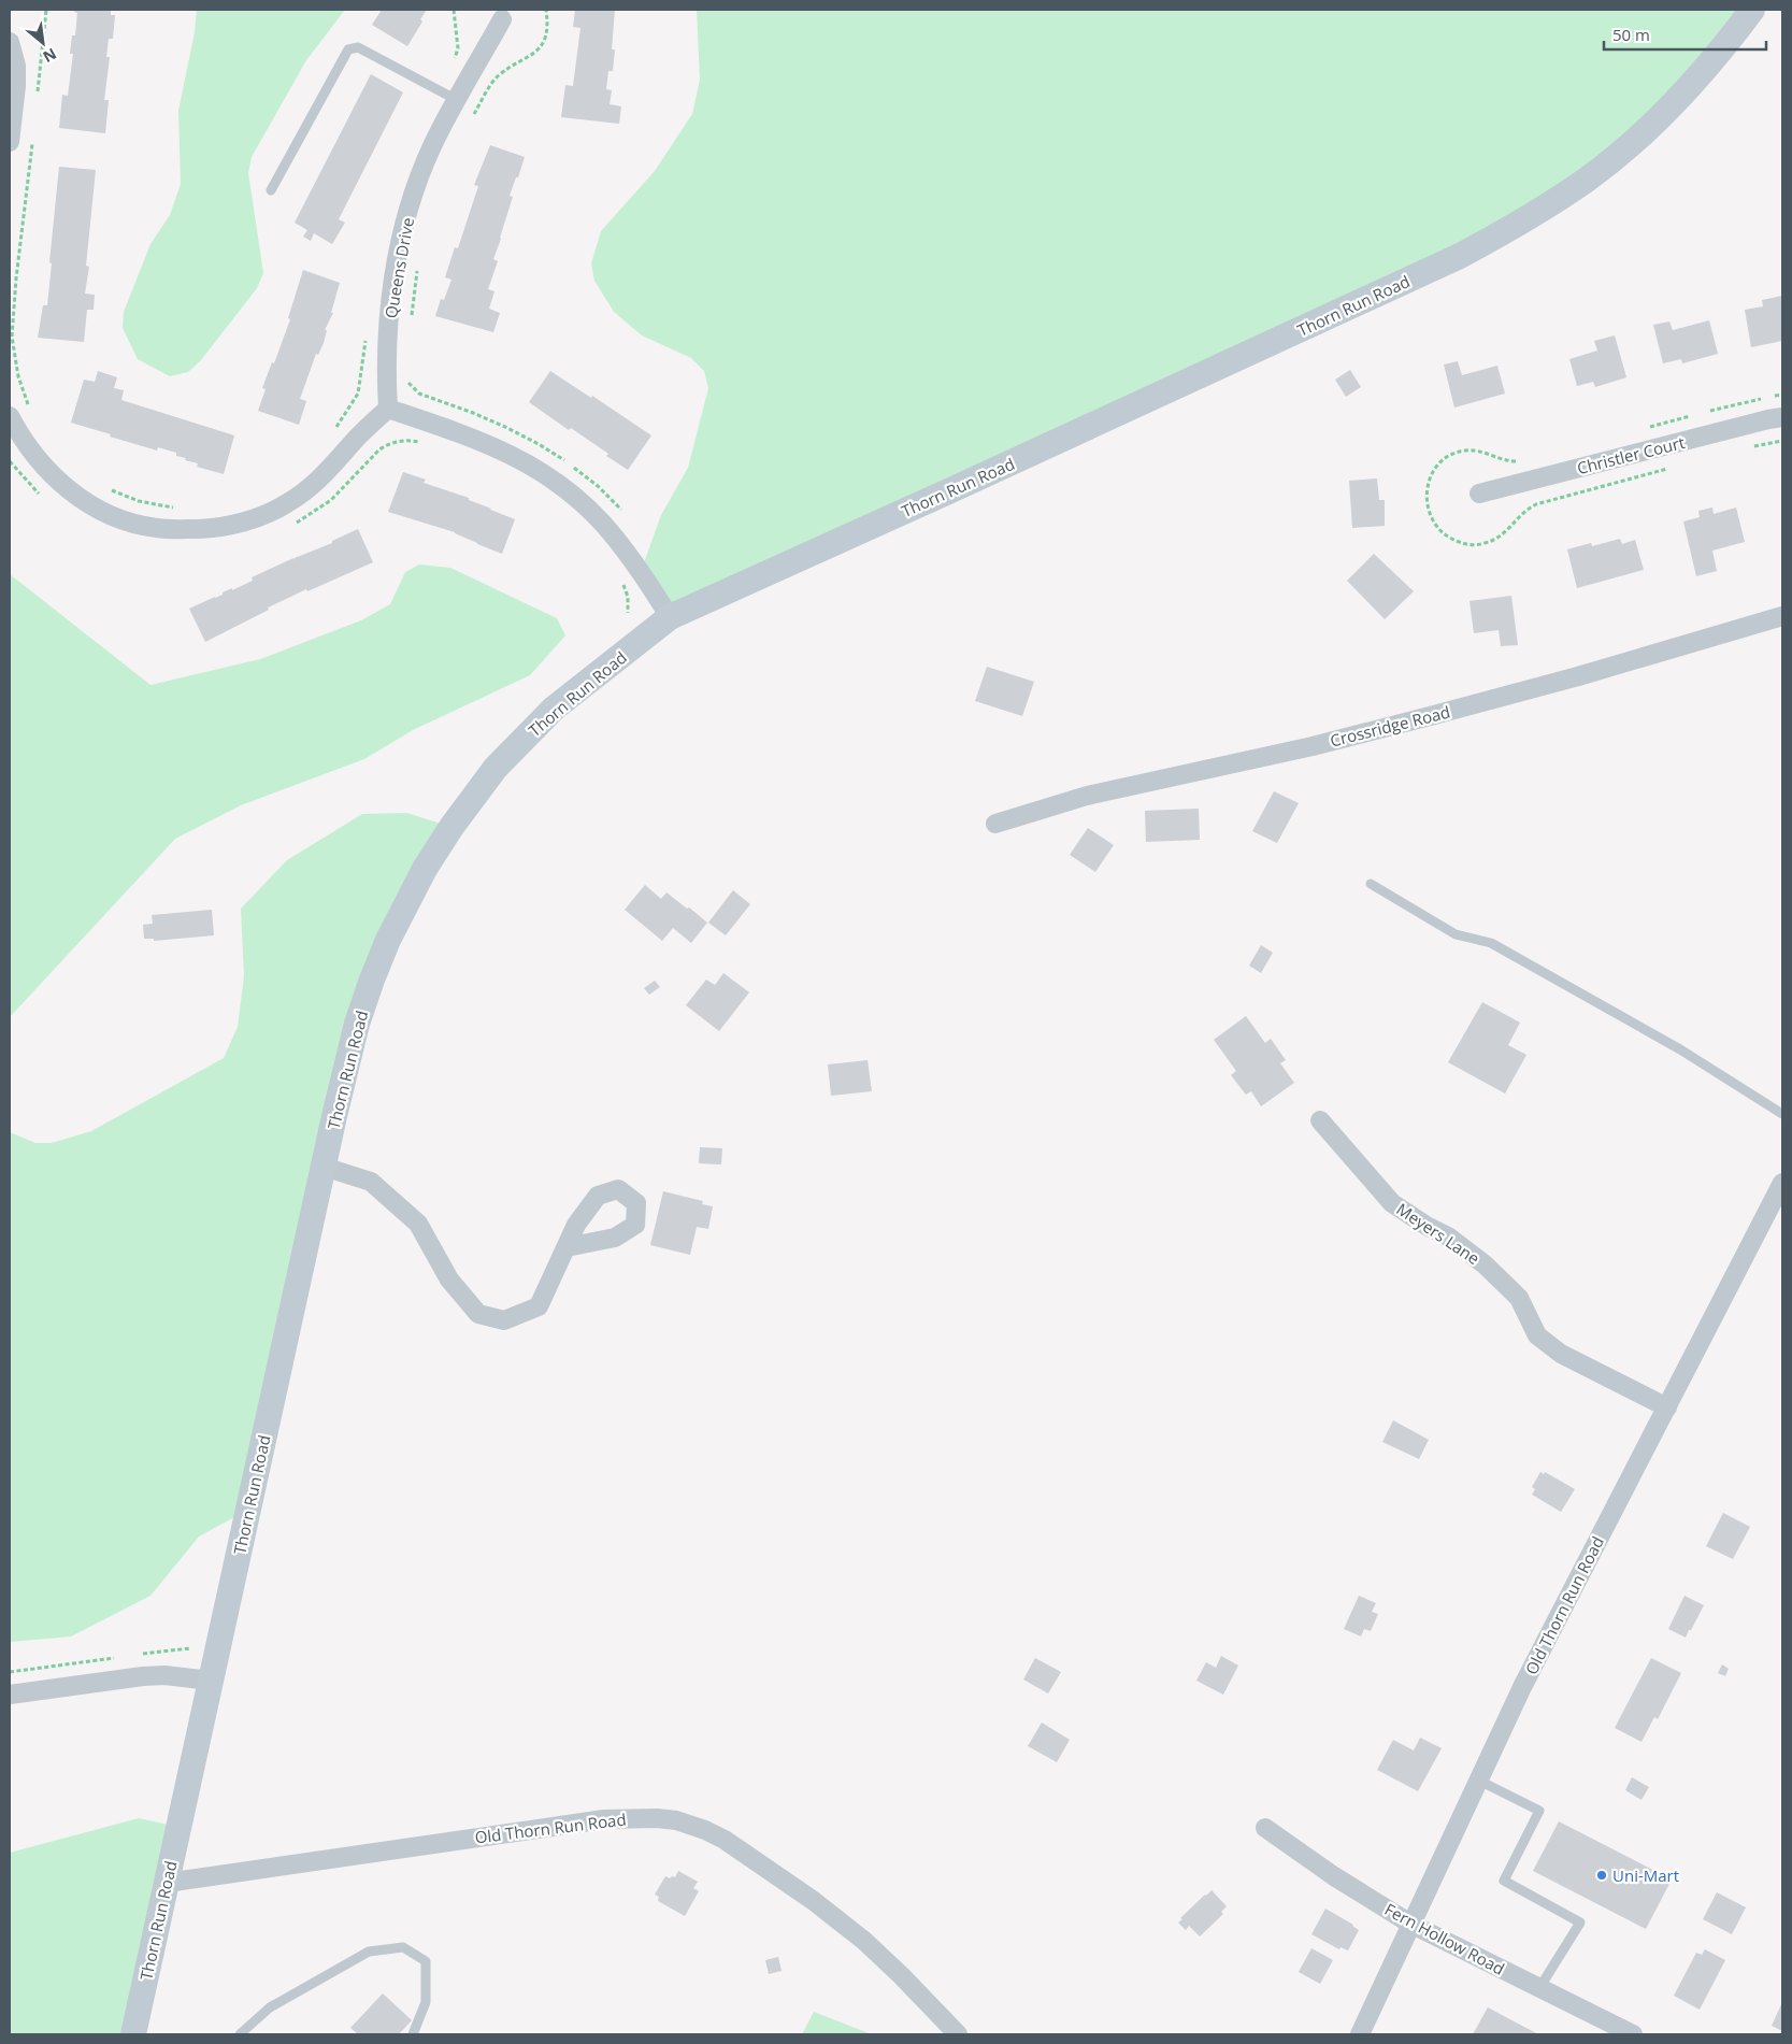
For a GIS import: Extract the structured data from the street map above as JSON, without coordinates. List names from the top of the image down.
{
  "streets": {
    "street": [
      "Queens Drive",
      "Thorn Run Road",
      "Christler Court",
      "Crossridge Road",
      "Meyers Lane",
      "Old Thorn Run Road",
      "Fern Hollow Road"
    ]
  },
  "crossings": [
    ["Thorn Run Road", "Old Thorn Run Road"],
    ["Meyers Lane", "Old Thorn Run Road"],
    ["Old Thorn Run Road", "Fern Hollow Road"]
  ],
  "places": ["Uni-Mart"],
  "scale_bar": "50 m",
  "north": "bottom right"
}
